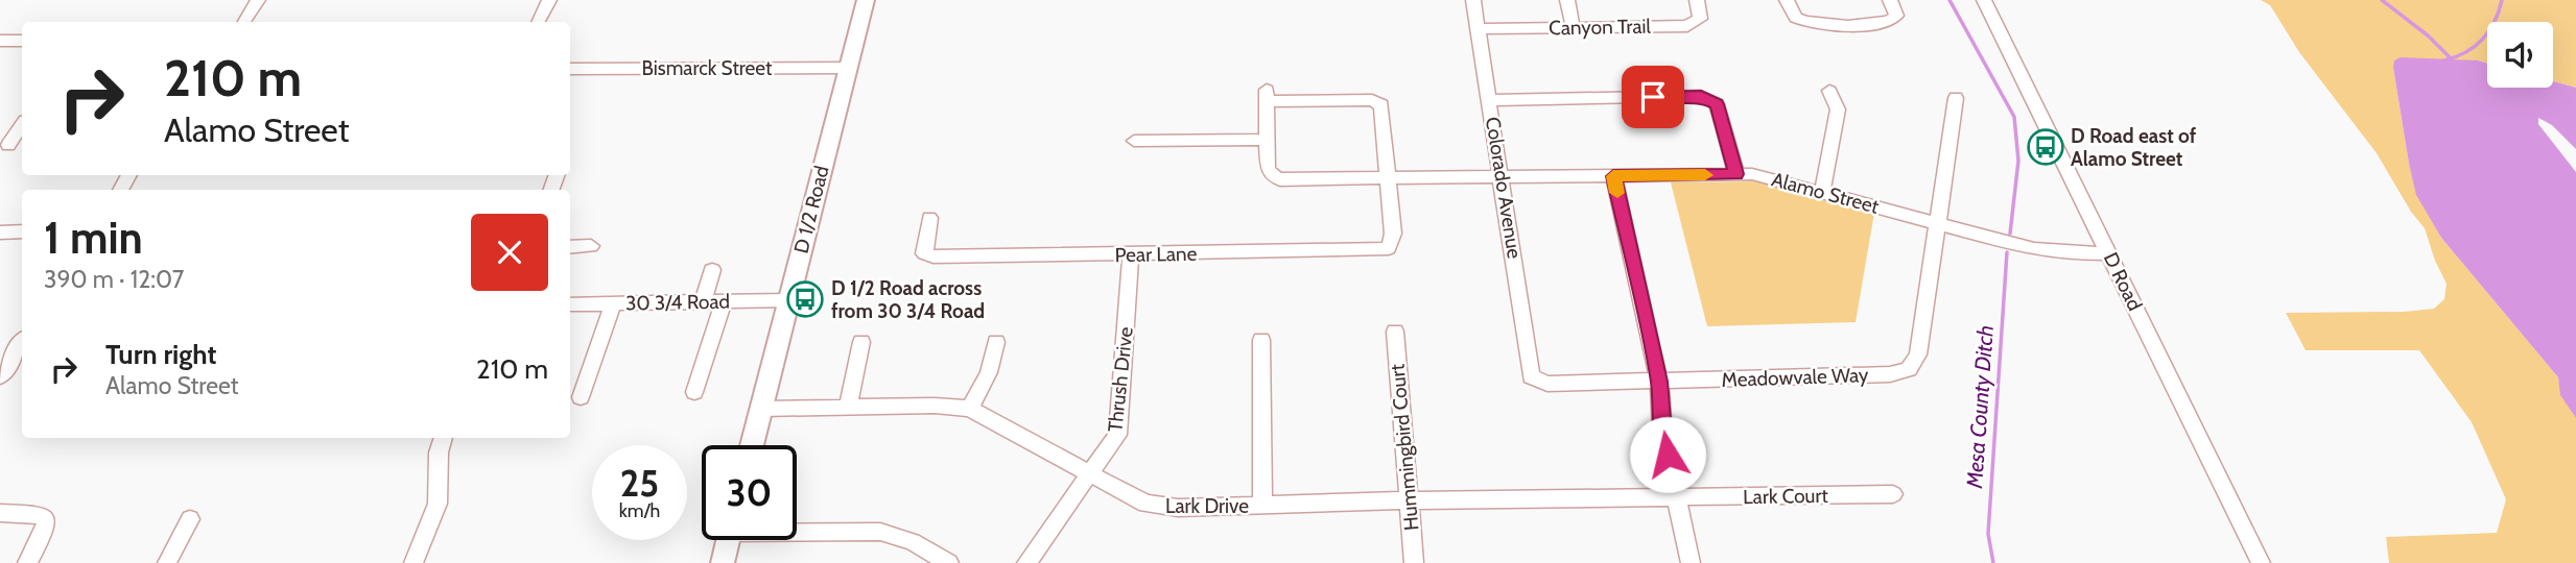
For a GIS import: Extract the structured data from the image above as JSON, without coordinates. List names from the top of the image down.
{
  "streets": {
    "main road": ["D 1/2 Road"],
    "street": [
      "Canyon Trail",
      "Bismarck Street",
      "Colorado Avenue",
      "Alamo Street",
      "Pear Lane",
      "D Road",
      "30 3/4 Road",
      "Meadowvale Way",
      "Thrush Drive",
      "Hummingbird Court",
      "Lark Court",
      "Lark Drive"
    ]
  },
  "crossings": [
    ["Canyon Trail", "Colorado Avenue"],
    ["Bismarck Street", "D 1/2 Road"],
    ["Colorado Avenue", "Alamo Street"],
    ["Colorado Avenue", "Meadowvale Way"],
    ["Alamo Street", "Pear Lane"],
    ["Alamo Street", "D Road"],
    ["Alamo Street", "Meadowvale Way"],
    ["D 1/2 Road", "30 3/4 Road"],
    ["D 1/2 Road", "Lark Drive"],
    ["Pear Lane", "Thrush Drive"],
    ["Thrush Drive", "Lark Drive"],
    ["Hummingbird Court", "Lark Drive"],
    ["Lark Court", "Lark Drive"]
  ],
  "water": ["Mesa County Ditch"],
  "places": {
    "bus stop": ["D Road east of Alamo Street", "D 1/2 Road across from 30 3/4 Road"]
  },
  "page": {
    "turn": ["210 m", "Alamo Street"],
    "heading": ["1 min", "390 m · 12:07"],
    "list": [
      {
        "name": "Turn right",
        "note": "Alamo Street",
        "value": "210 m"
      }
    ],
    "speed": "25 km/h",
    "limit": "30"
  }
}
